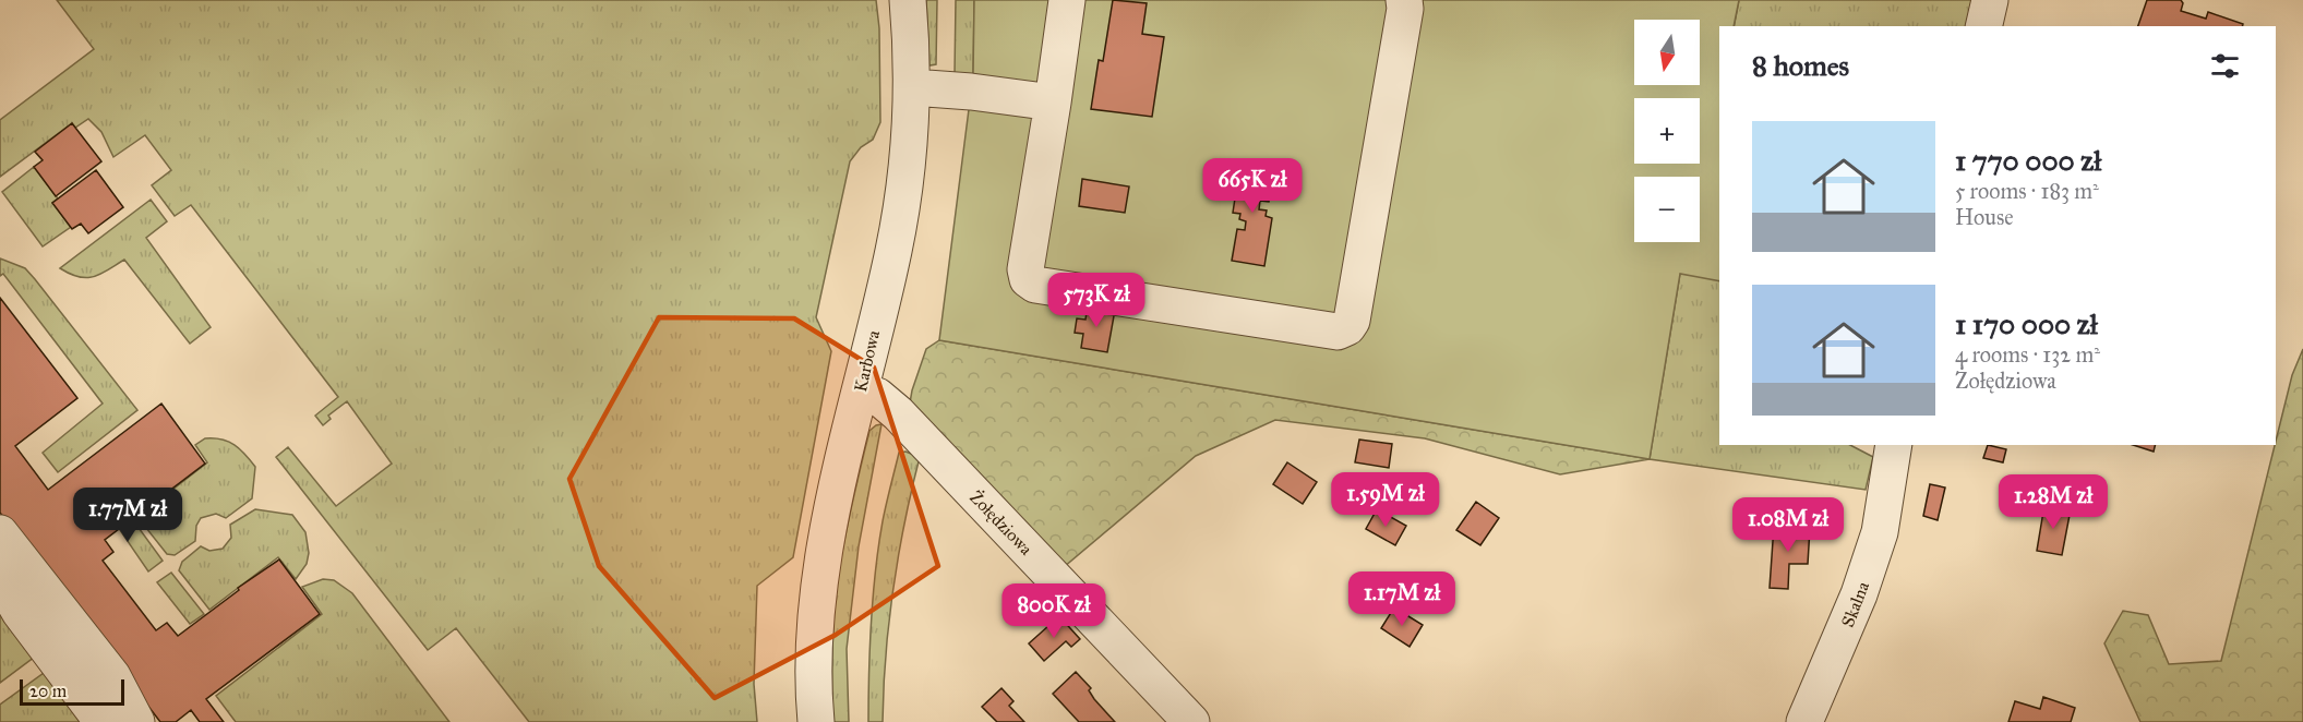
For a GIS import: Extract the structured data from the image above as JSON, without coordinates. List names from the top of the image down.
{
  "streets": {
    "street": ["Karbowa", "Żołędziowa", "Skalna"]
  },
  "crossings": [
    ["Karbowa", "Żołędziowa"]
  ],
  "scale_bar": "20 m",
  "north": "bottom",
  "page": {
    "map_buttons": ["+", "−"],
    "heading": "8 homes",
    "list": [
      {
        "name": "1 770 000 zł",
        "note": "5 rooms · 183 m² · House"
      },
      {
        "name": "1 170 000 zł",
        "note": "4 rooms · 132 m² · Żołędziowa"
      }
    ],
    "price": [
      "665K zł",
      "573K zł",
      "1.59M zł",
      "1.28M zł",
      "1.77M zł",
      "1.08M zł",
      "1.17M zł",
      "800K zł"
    ],
    "scale": "20 m"
  }
}
